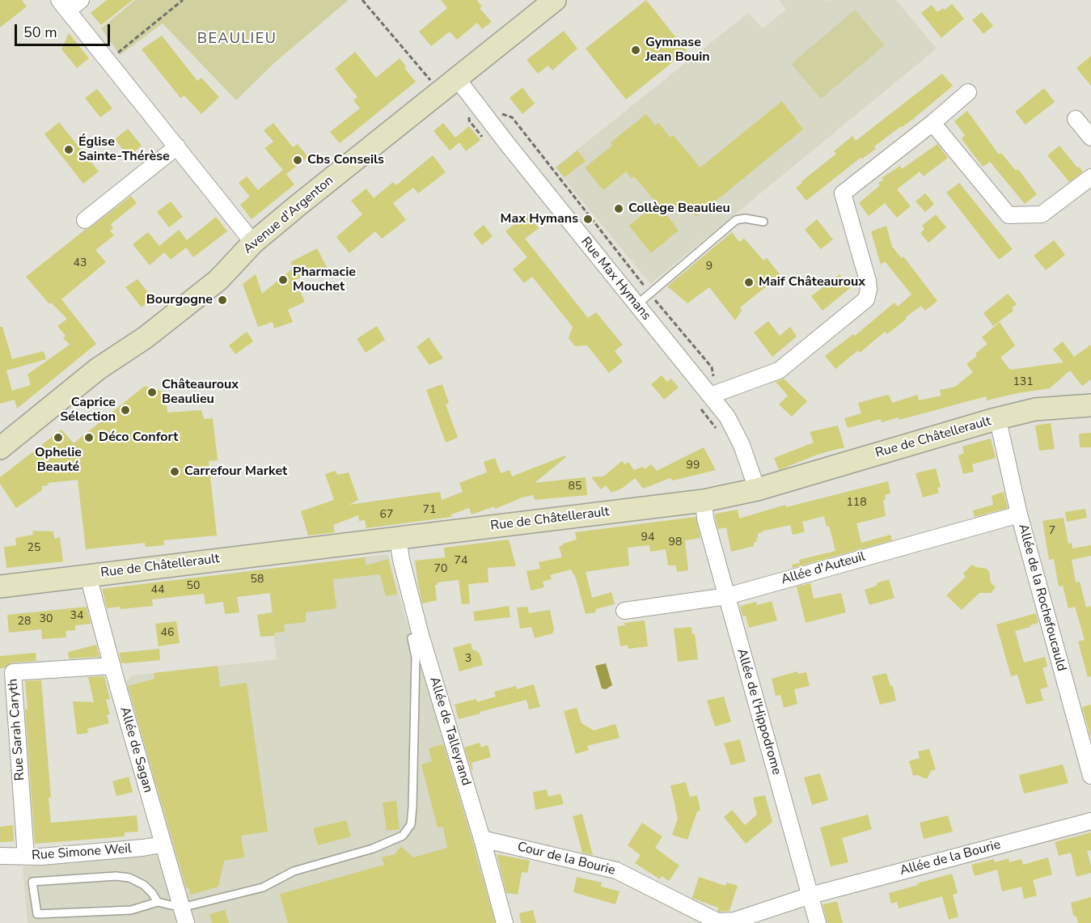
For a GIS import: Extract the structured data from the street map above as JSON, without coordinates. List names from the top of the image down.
{
  "streets": {
    "main road": ["Avenue d'Argenton", "Rue de Châtellerault"],
    "street": [
      "Rue Max Hymans",
      "Allée d'Auteuil",
      "Allée de la Rochefoucauld",
      "Allée de l'Hippodrome",
      "Rue Sarah Caryth",
      "Allée de Talleyrand",
      "Allée de Sagan",
      "Rue Simone Weil",
      "Allée de la Bourie",
      "Cour de la Bourie"
    ]
  },
  "crossings": [
    ["Avenue d'Argenton", "Rue Max Hymans"],
    ["Rue Max Hymans", "Rue de Châtellerault"],
    ["Rue de Châtellerault", "Allée de la Rochefoucauld"],
    ["Rue de Châtellerault", "Allée de l'Hippodrome"],
    ["Rue de Châtellerault", "Allée de Talleyrand"],
    ["Rue de Châtellerault", "Allée de Sagan"],
    ["Allée d'Auteuil", "Allée de la Rochefoucauld"],
    ["Allée d'Auteuil", "Allée de l'Hippodrome"],
    ["Allée de l'Hippodrome", "Allée de la Bourie"],
    ["Allée de l'Hippodrome", "Cour de la Bourie"],
    ["Rue Sarah Caryth", "Allée de Sagan"],
    ["Rue Sarah Caryth", "Rue Simone Weil"],
    ["Allée de Talleyrand", "Cour de la Bourie"],
    ["Allée de Sagan", "Rue Simone Weil"],
    ["Allée de la Bourie", "Cour de la Bourie"]
  ],
  "districts": ["BEAULIEU"],
  "places": [
    "Gymnase Jean Bouin",
    "Église Sainte-Thérèse",
    "Cbs Conseils",
    "Collège Beaulieu",
    "Max Hymans",
    "Pharmacie Mouchet",
    "Maif Châteauroux",
    "Bourgogne",
    "Châteauroux Beaulieu",
    "Caprice Sélection",
    "Ophelie Beauté",
    "Déco Confort",
    "Carrefour Market"
  ],
  "house_numbers": [
    "43",
    "9",
    "131",
    "99",
    "85",
    "118",
    "71",
    "67",
    "7",
    "94",
    "98",
    "25",
    "74",
    "70",
    "58",
    "50",
    "44",
    "34",
    "30",
    "28",
    "46",
    "3"
  ],
  "scale_bar": "50 m"
}
